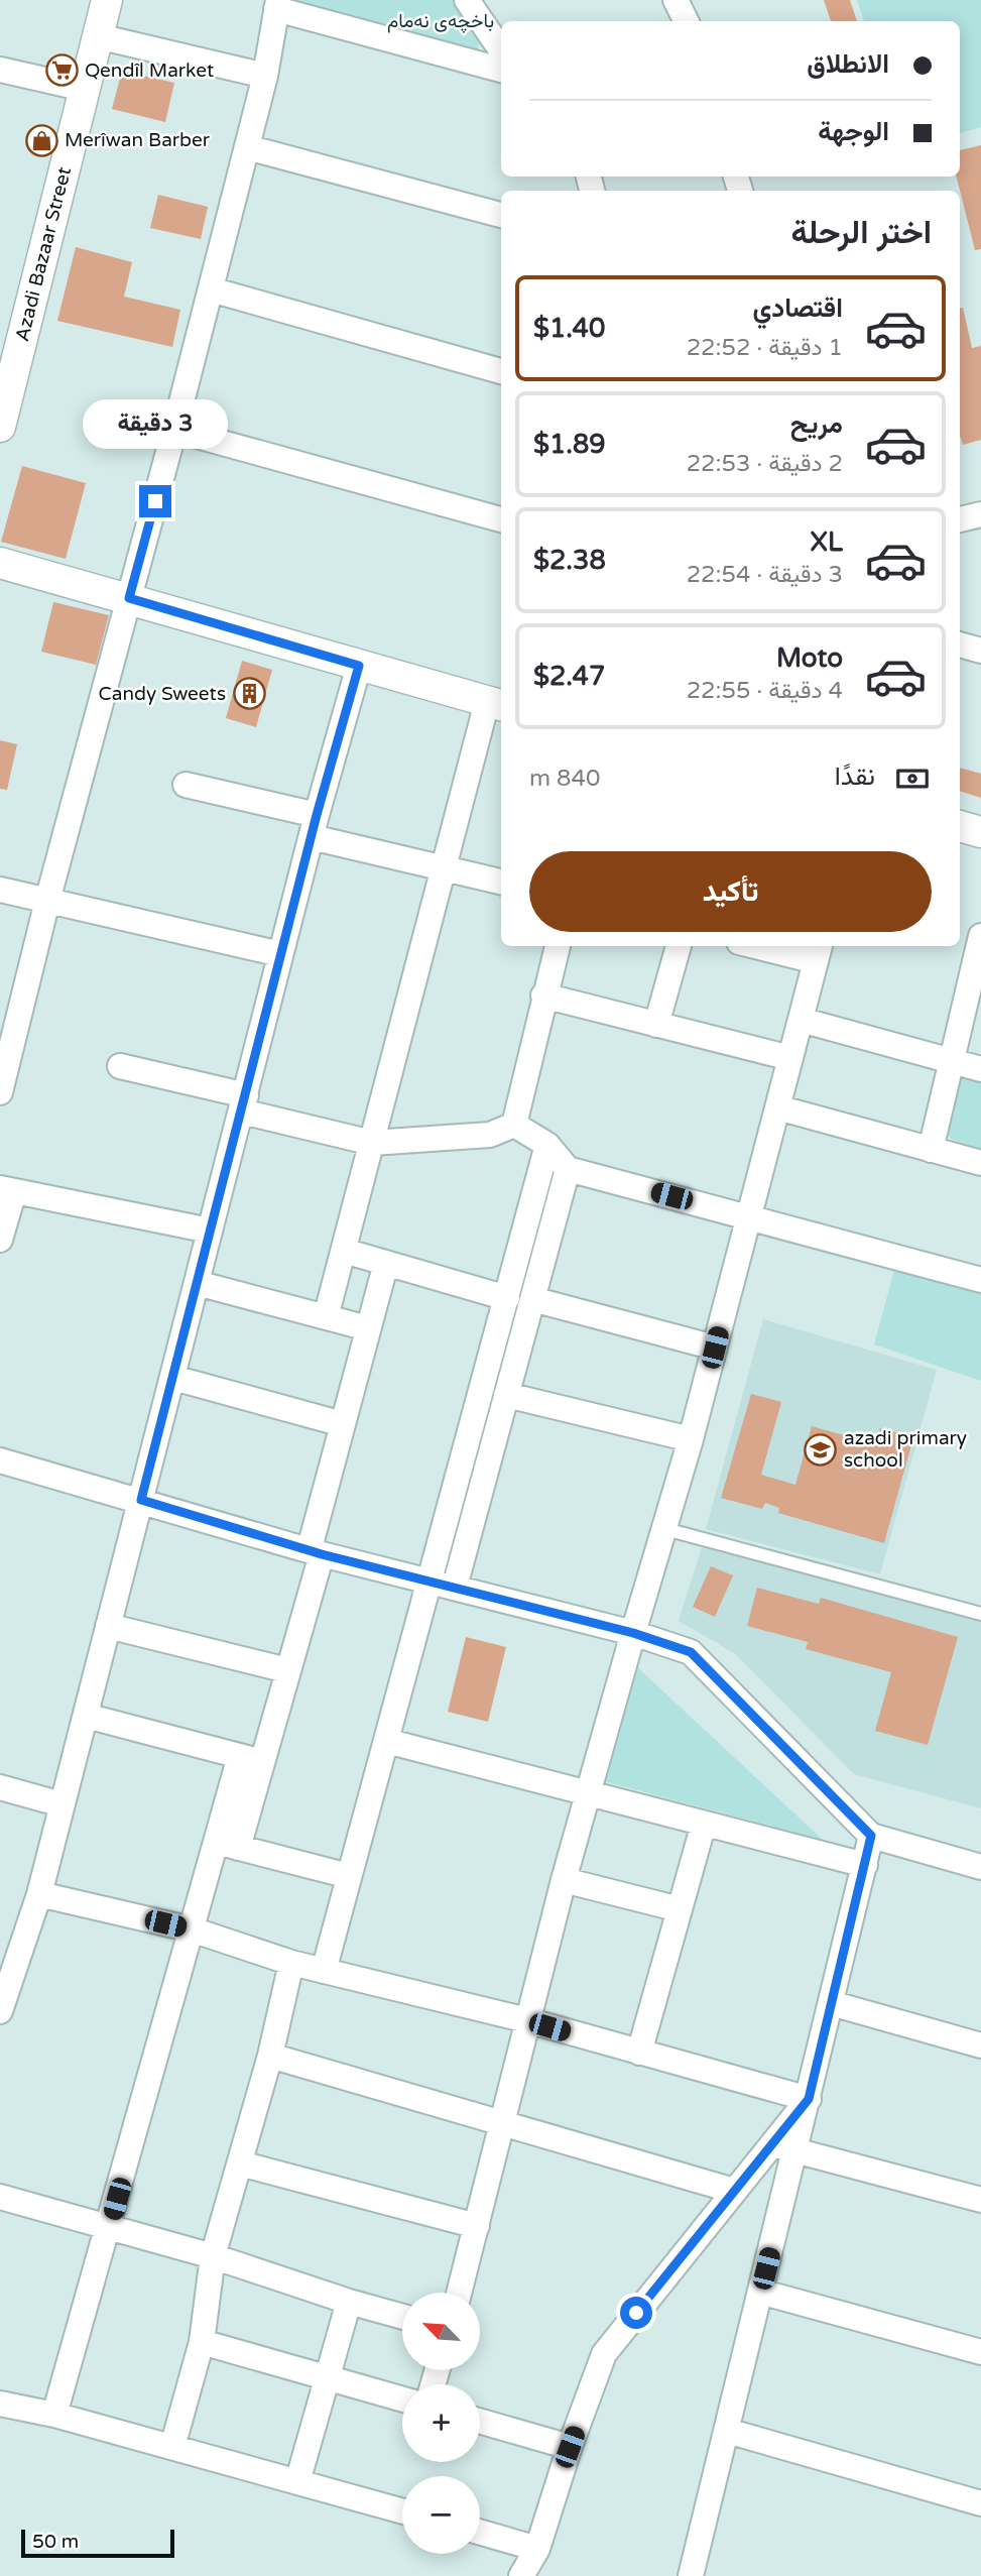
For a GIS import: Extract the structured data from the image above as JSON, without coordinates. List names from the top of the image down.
{
  "streets": {
    "street": ["Azadi Bazaar Street"]
  },
  "parks": ["باخچەی نەمام"],
  "places": {
    "supermarket": ["Qendîl Market"],
    "shop": ["Merîwan Barber"],
    "building": ["Candy Sweets"],
    "school or university": ["azadi primary school"]
  },
  "scale_bar": "50 m",
  "north": "top left",
  "page": {
    "banner": ["الانطلاق", "الوجهة"],
    "heading": "اختر الرحلة",
    "list": [
      {
        "name": "اقتصادي",
        "note": "1 دقيقة · 22:52",
        "value": "$1.40"
      },
      {
        "name": "مريح",
        "note": "2 دقيقة · 22:53",
        "value": "$1.89"
      },
      {
        "name": "XL",
        "note": "3 دقيقة · 22:54",
        "value": "$2.38"
      },
      {
        "name": "Moto",
        "note": "4 دقيقة · 22:55",
        "value": "$2.47"
      }
    ],
    "bubble": "3 دقيقة",
    "pay": ["نقدًا", "840 m"],
    "buttons": "تأكيد",
    "map_buttons": ["+", "−"],
    "scale": "50 m"
  }
}
